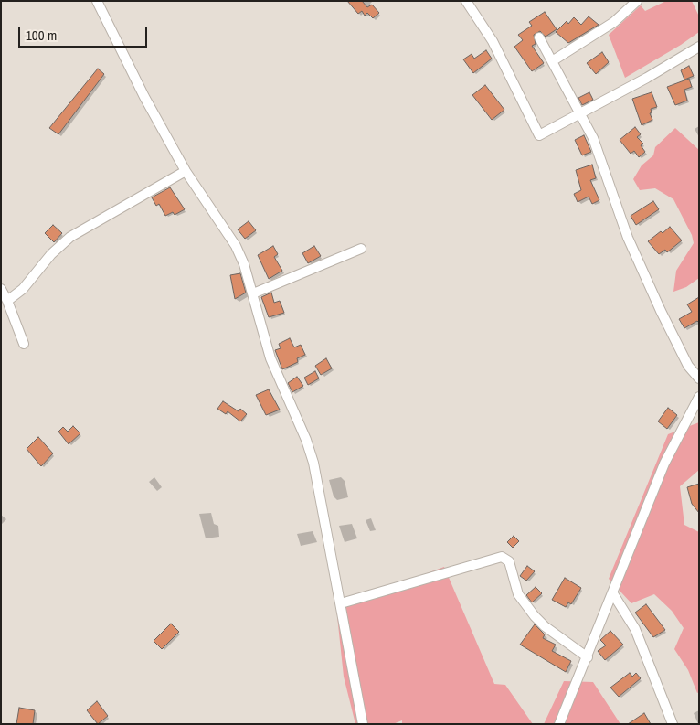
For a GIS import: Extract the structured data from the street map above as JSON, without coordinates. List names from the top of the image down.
{
  "scale_bar": "100 m"
}
